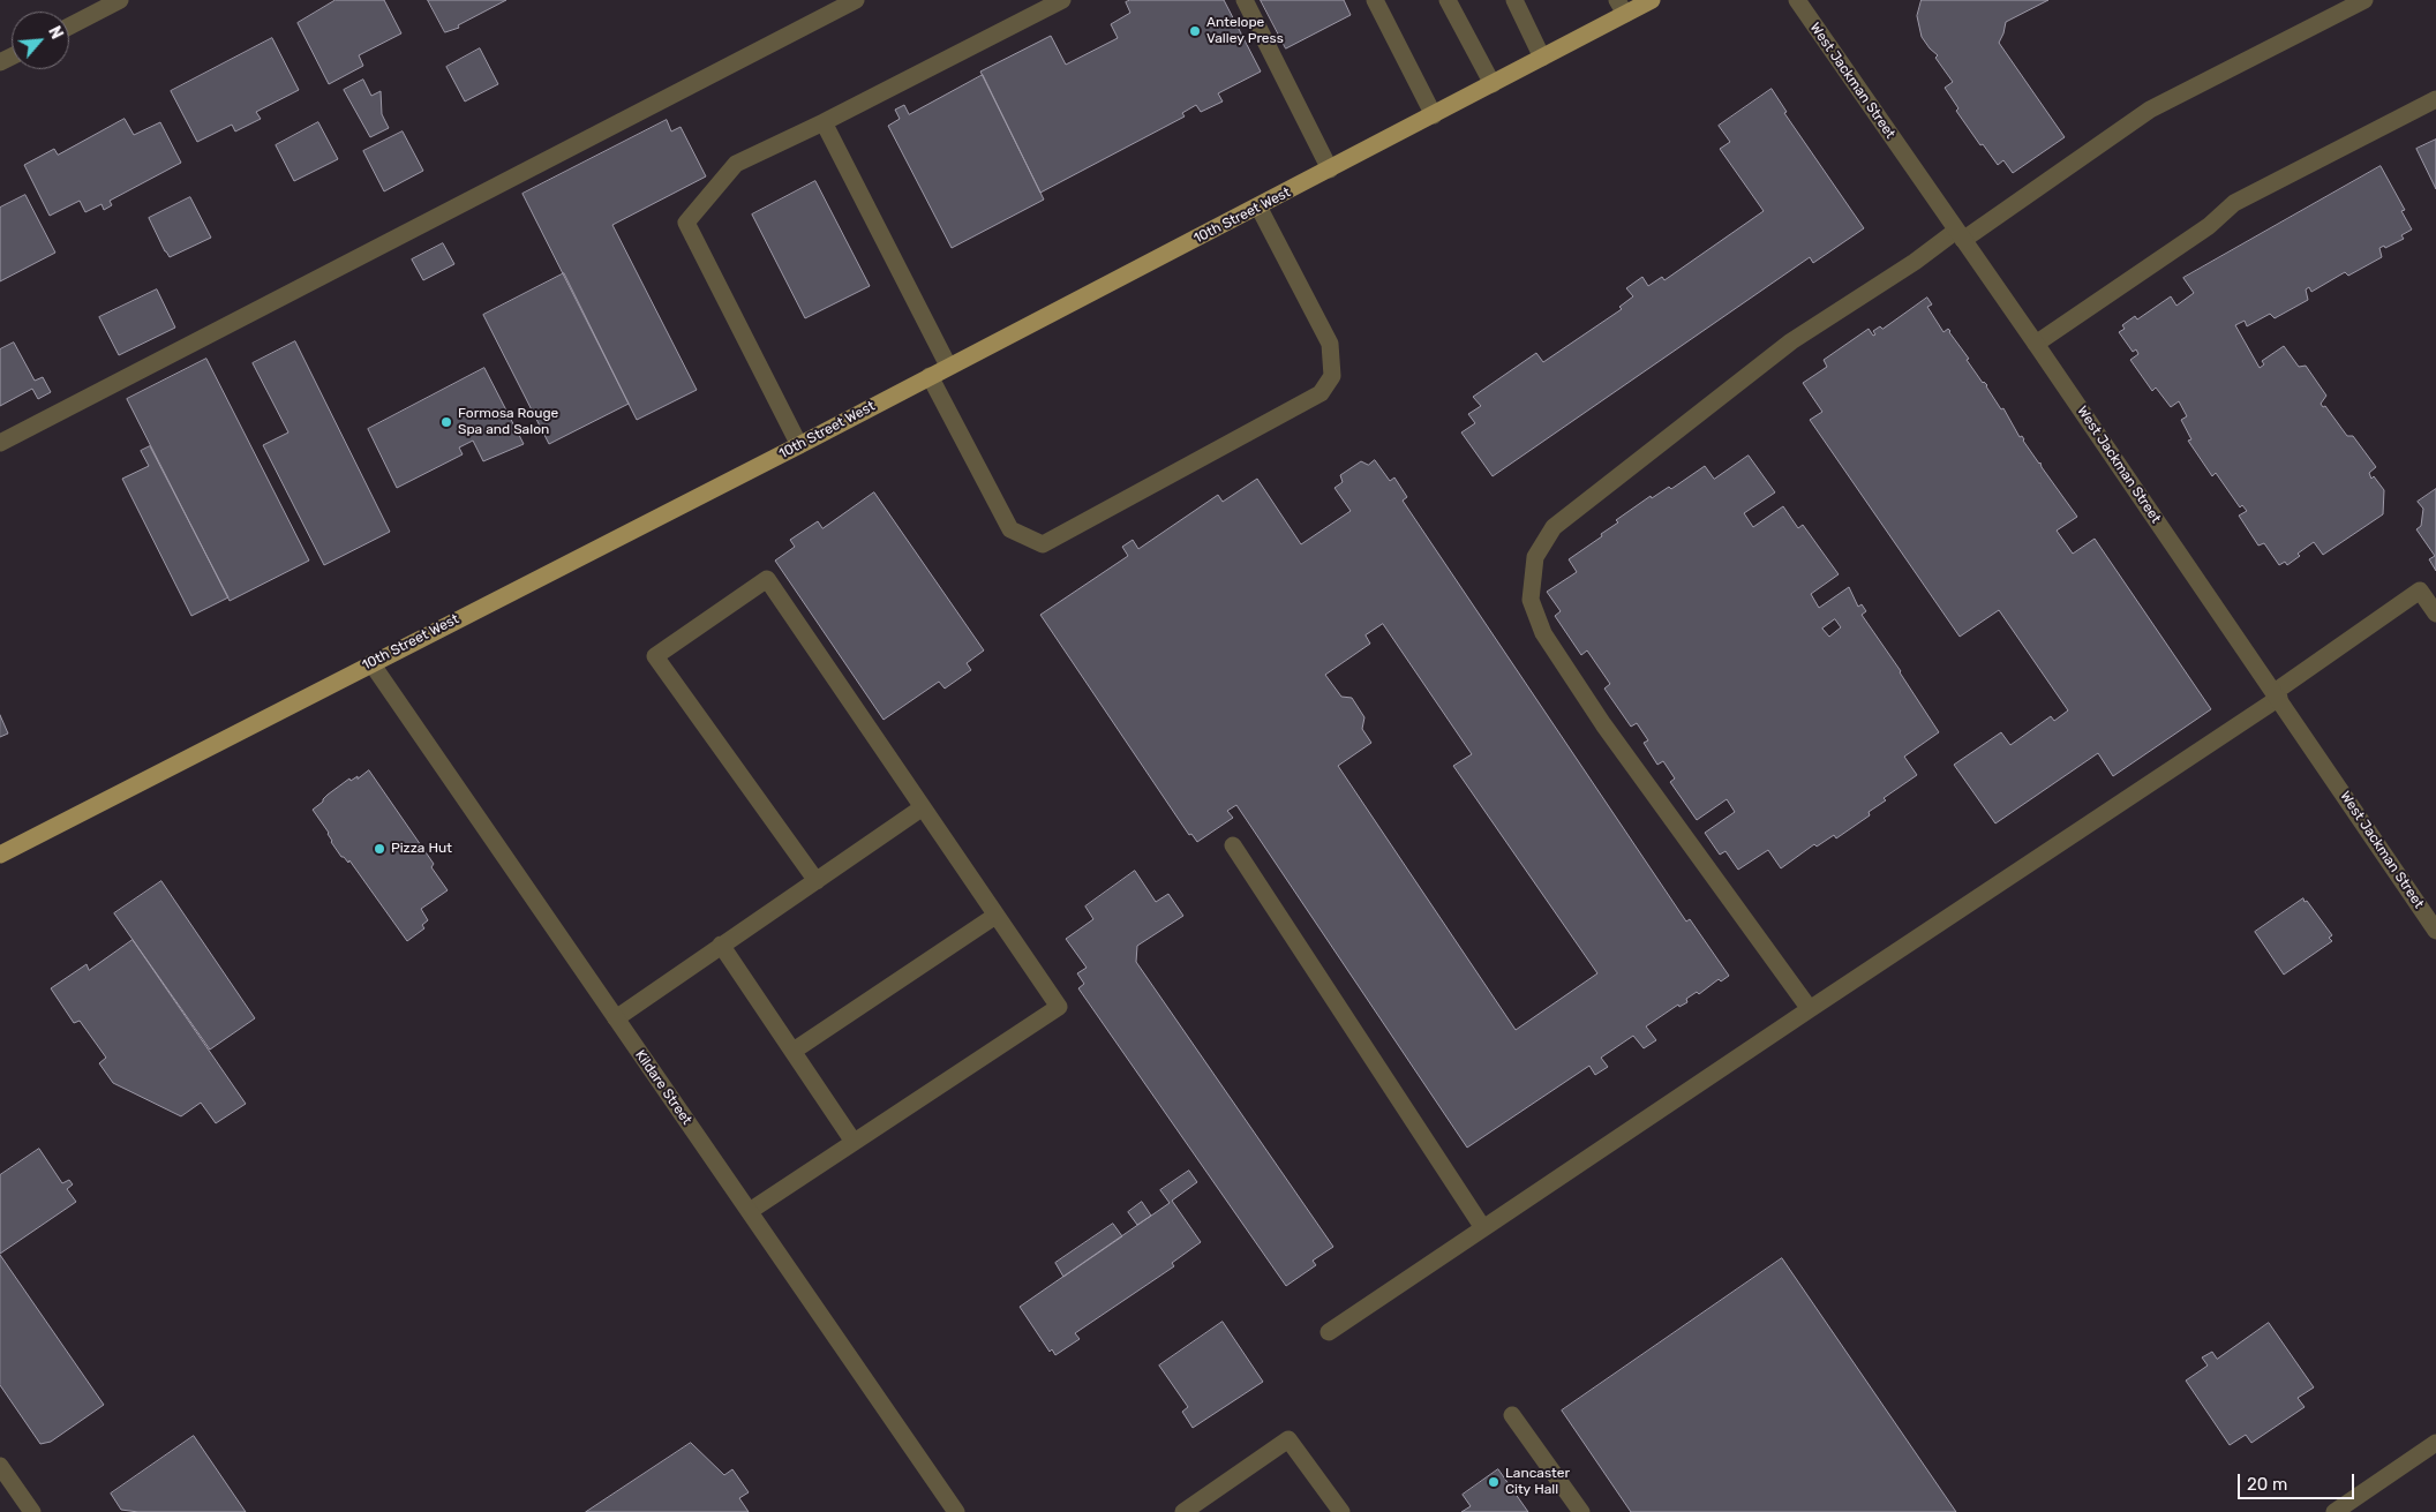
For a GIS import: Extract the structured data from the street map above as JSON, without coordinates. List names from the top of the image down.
{
  "streets": {
    "main road": ["10th Street West"],
    "street": ["West Jackman Street", "Kildare Street"]
  },
  "crossings": [
    ["10th Street West", "Kildare Street"]
  ],
  "places": [
    "Antelope Valley Press",
    "Formosa Rouge Spa and Salon",
    "Pizza Hut",
    "Lancaster City Hall"
  ],
  "scale_bar": "20 m",
  "north": "top right"
}
